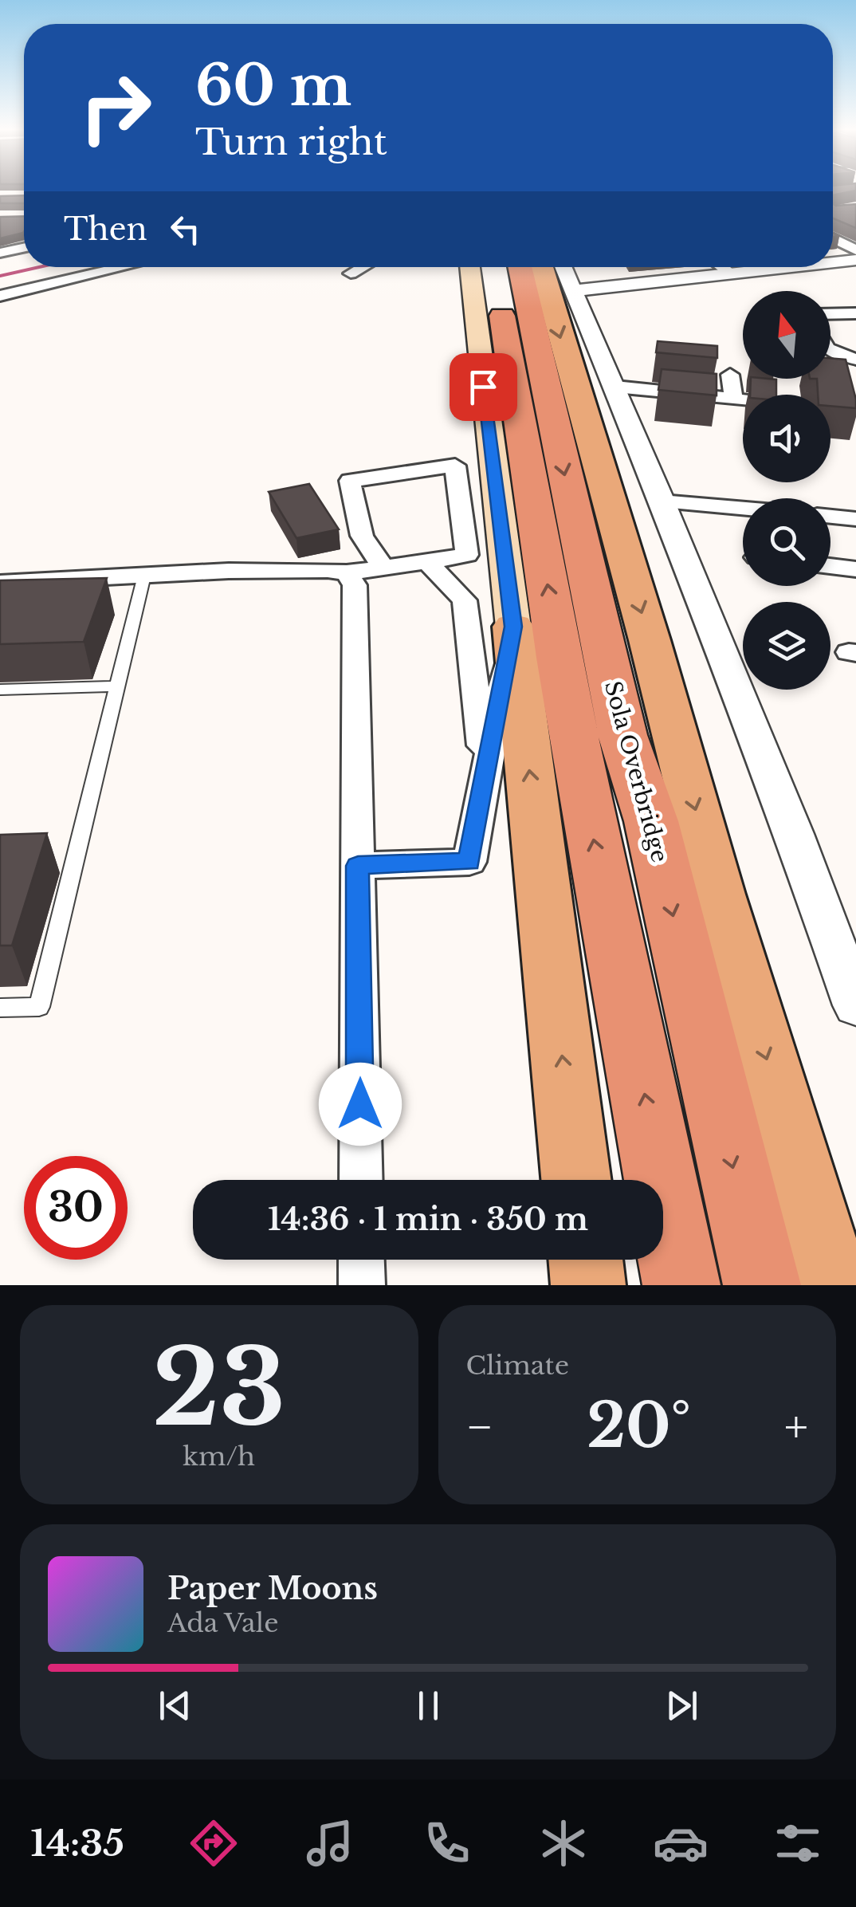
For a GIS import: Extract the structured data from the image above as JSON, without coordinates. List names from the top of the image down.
{
  "streets": {
    "highway": ["Sola Overbridge"]
  },
  "north": "top",
  "page": {
    "turn": ["60 m", "Turn right"],
    "then": "Then",
    "limit": "30",
    "trip": "14:36 · 1 min · 350 m",
    "tile": [
      ["23", "km/h"],
      "Climate"
    ],
    "heat": ["−", "20°", "+"],
    "song": ["Paper Moons", "Ada Vale"],
    "tabs": "14:35"
  }
}
